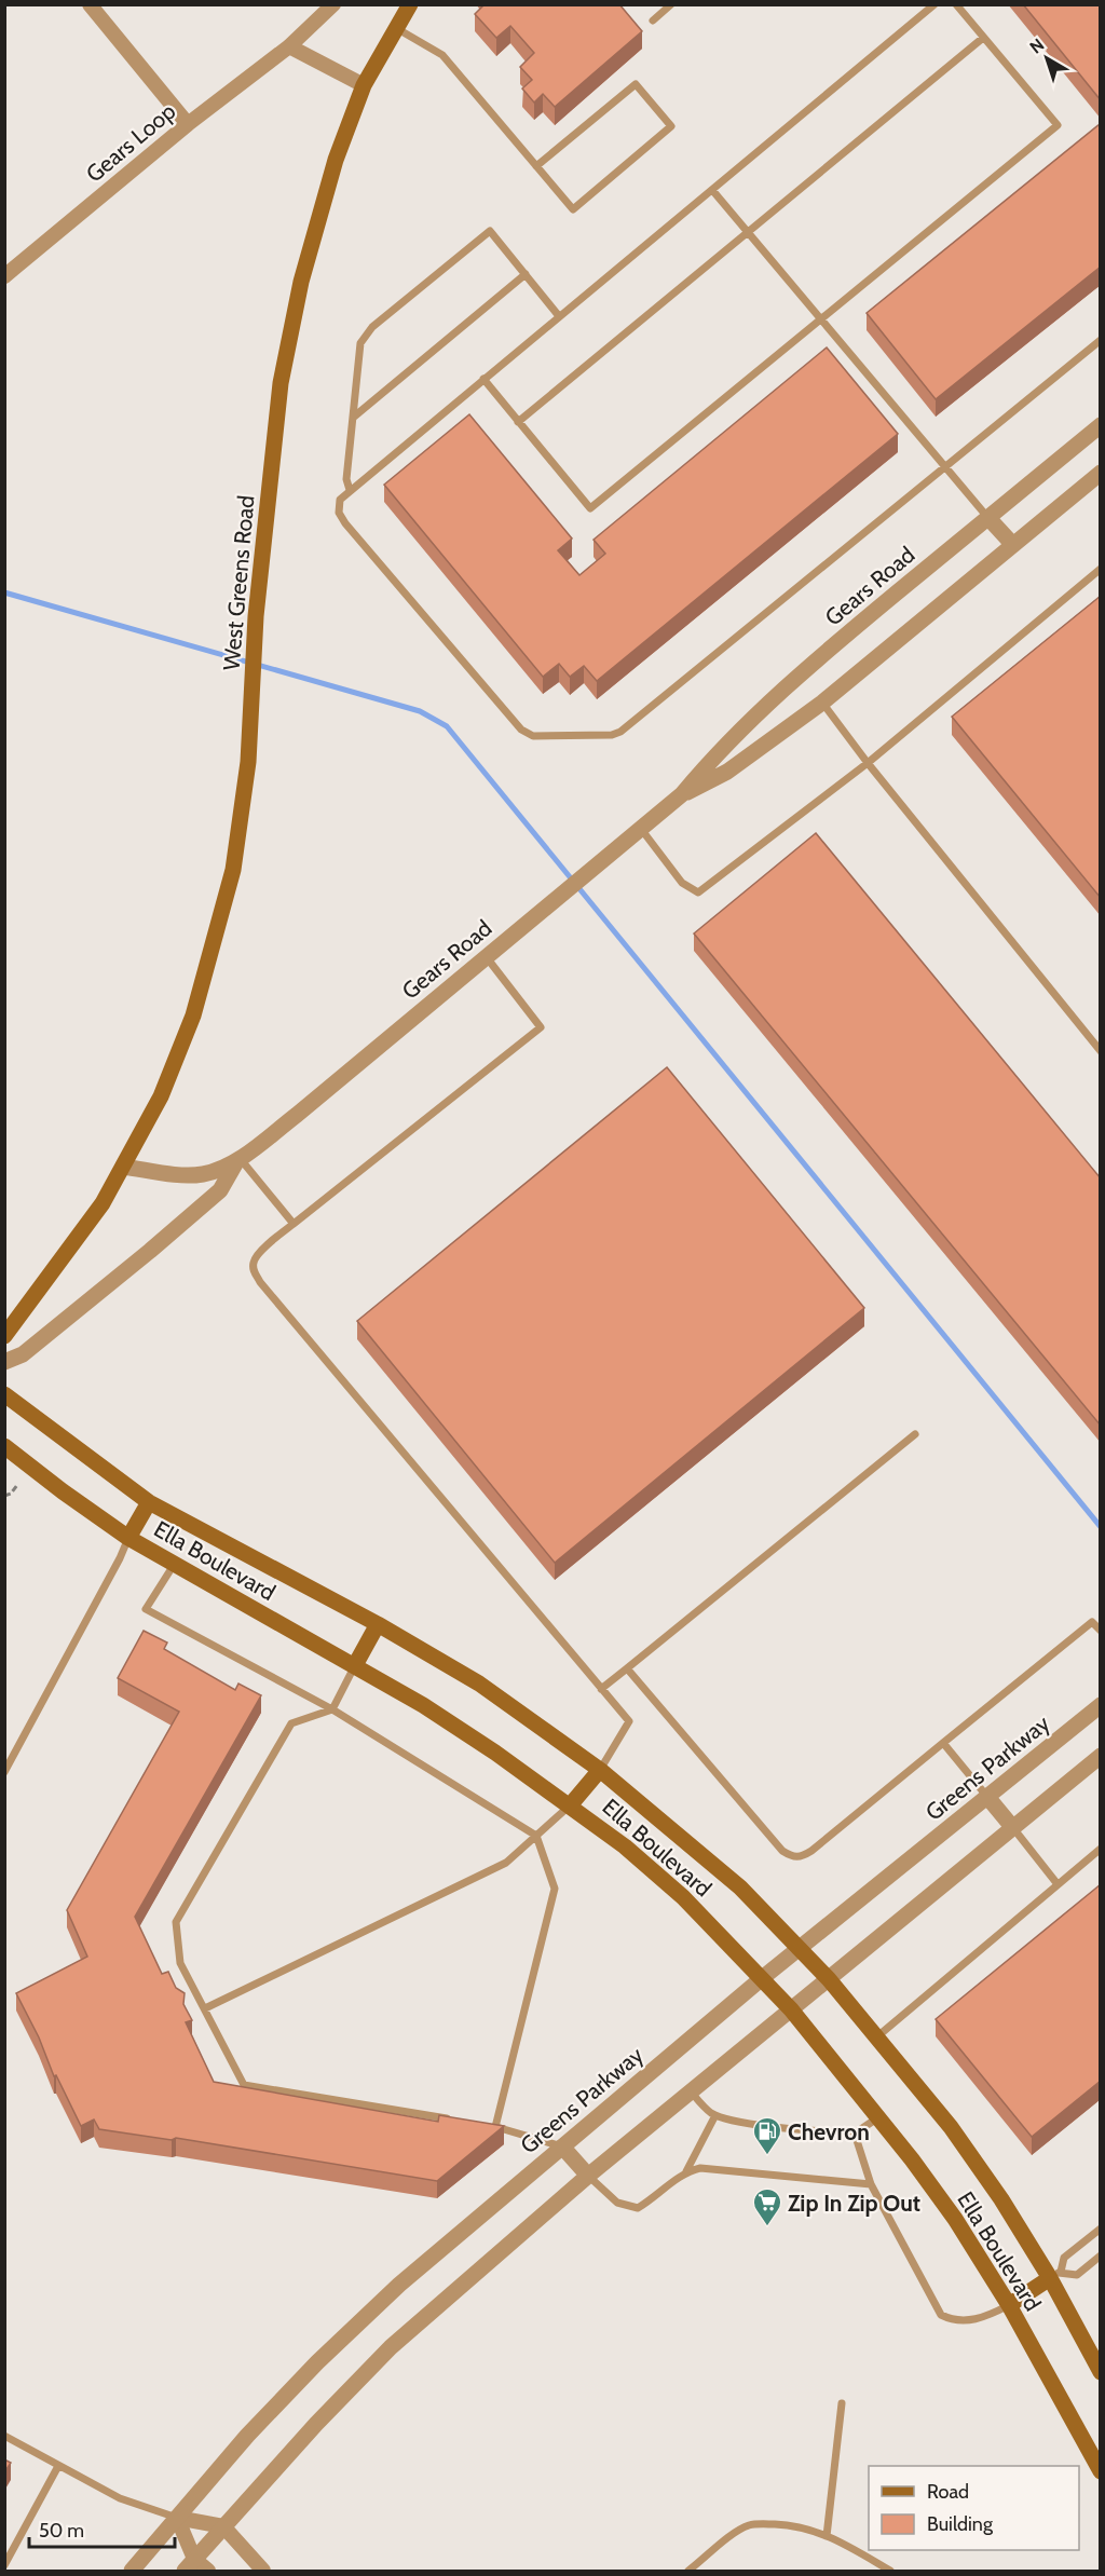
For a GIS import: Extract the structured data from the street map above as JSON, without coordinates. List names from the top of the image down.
{
  "streets": {
    "main road": ["West Greens Road", "Ella Boulevard"],
    "street": ["Gears Loop", "Gears Road", "Greens Parkway"]
  },
  "crossings": [
    ["West Greens Road", "Gears Road"],
    ["Ella Boulevard", "Greens Parkway"]
  ],
  "places": {
    "fuel station": ["Chevron"],
    "supermarket": ["Zip In Zip Out"]
  },
  "legend": ["Road", "Building"],
  "scale_bar": "50 m",
  "north": "top left"
}
